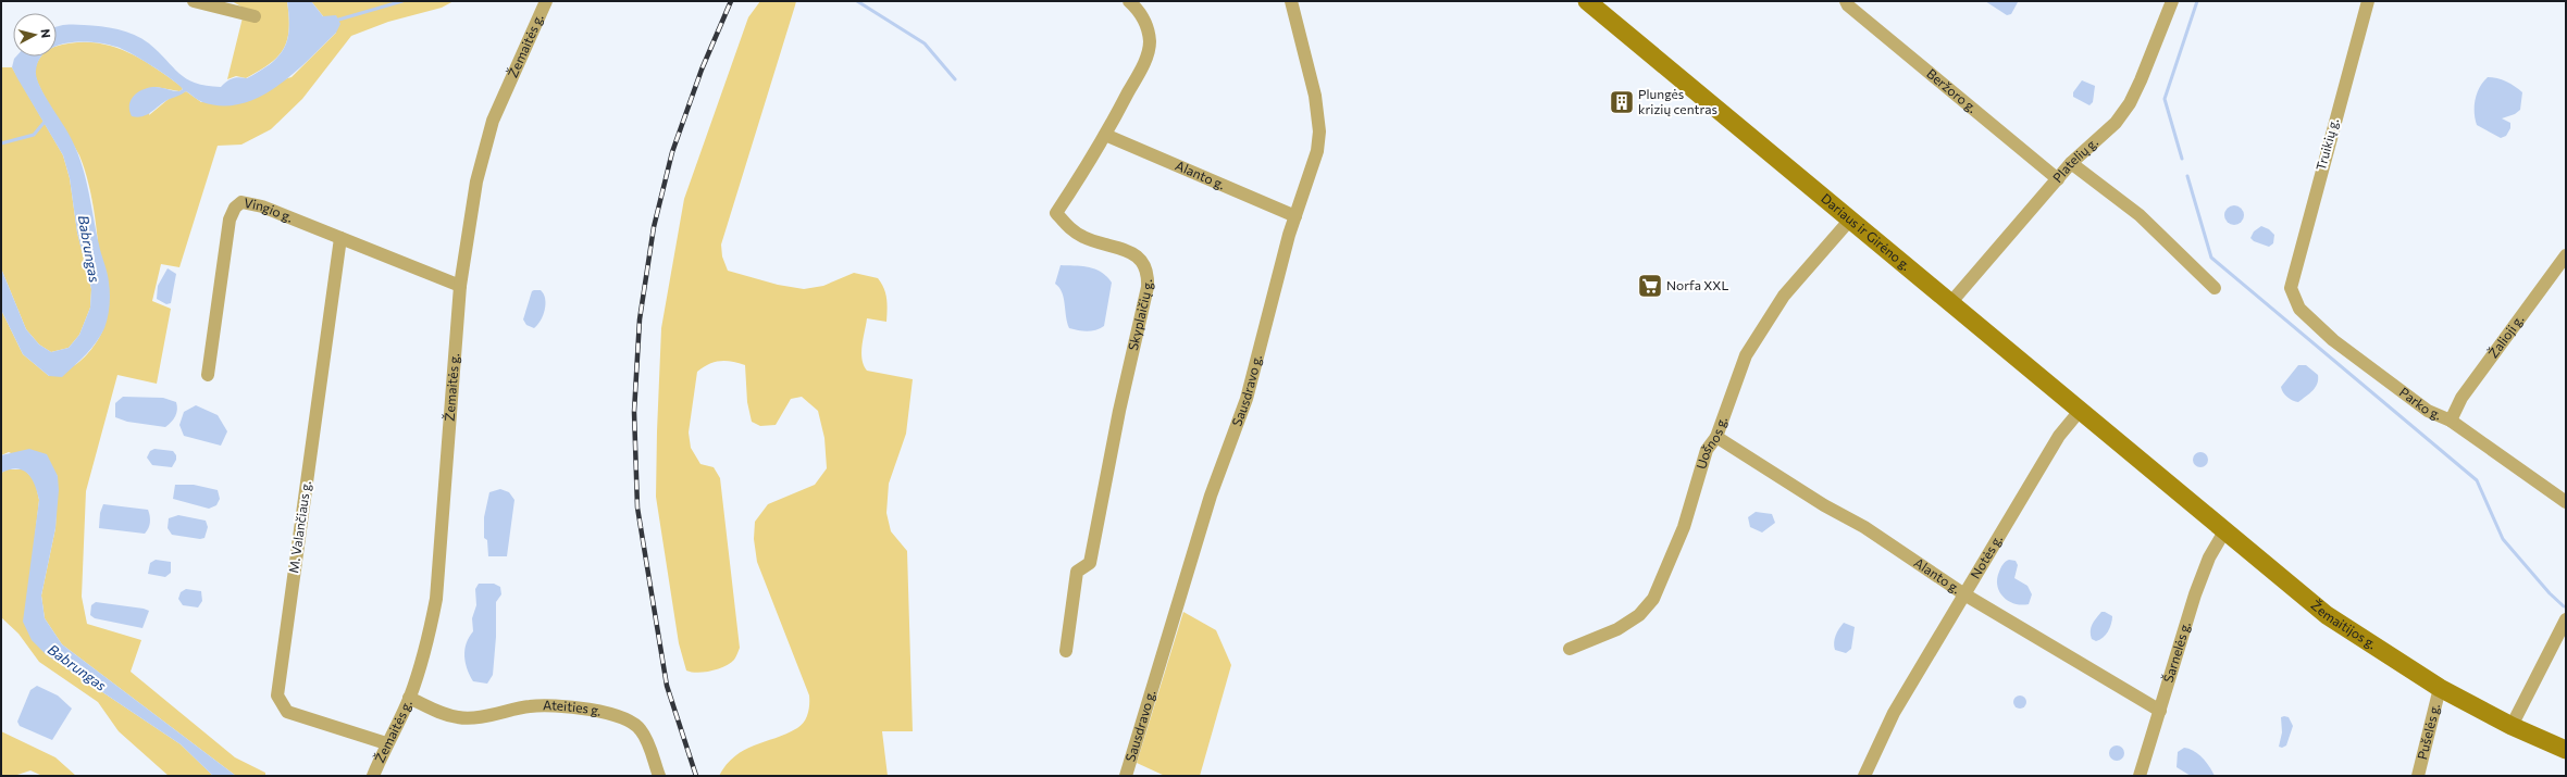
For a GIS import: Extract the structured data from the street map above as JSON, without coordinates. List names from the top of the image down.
{
  "streets": {
    "main road": ["Dariaus ir Girėno g.", "Žemaitijos g."],
    "street": [
      "Žemaitės g.",
      "Beržoro g.",
      "Truikių g.",
      "Platelių g.",
      "Alanto g.",
      "Vingio g.",
      "Skyplaičių g.",
      "Žalioji g.",
      "Sausdravo g.",
      "Parko g.",
      "Uošnos g.",
      "M. Valančiaus g.",
      "Notės g.",
      "Šarnelės g.",
      "Ateities g.",
      "Pušelės g."
    ]
  },
  "crossings": [
    ["Žemaitės g.", "Vingio g."],
    ["Žemaitės g.", "M. Valančiaus g."],
    ["Žemaitės g.", "Ateities g."],
    ["Beržoro g.", "Platelių g."],
    ["Truikių g.", "Parko g."],
    ["Platelių g.", "Dariaus ir Girėno g."],
    ["Alanto g.", "Skyplaičių g."],
    ["Alanto g.", "Sausdravo g."],
    ["Alanto g.", "Uošnos g."],
    ["Alanto g.", "Notės g."],
    ["Alanto g.", "Šarnelės g."],
    ["Vingio g.", "M. Valančiaus g."],
    ["Dariaus ir Girėno g.", "Uošnos g."],
    ["Dariaus ir Girėno g.", "Notės g."],
    ["Dariaus ir Girėno g.", "Žemaitijos g."],
    ["Žalioji g.", "Parko g."],
    ["Žemaitijos g.", "Šarnelės g."],
    ["Žemaitijos g.", "Pušelės g."]
  ],
  "water": ["Babrungas"],
  "places": {
    "building": ["Plungės krizių centras"],
    "supermarket": ["Norfa XXL"]
  },
  "north": "right"
}
